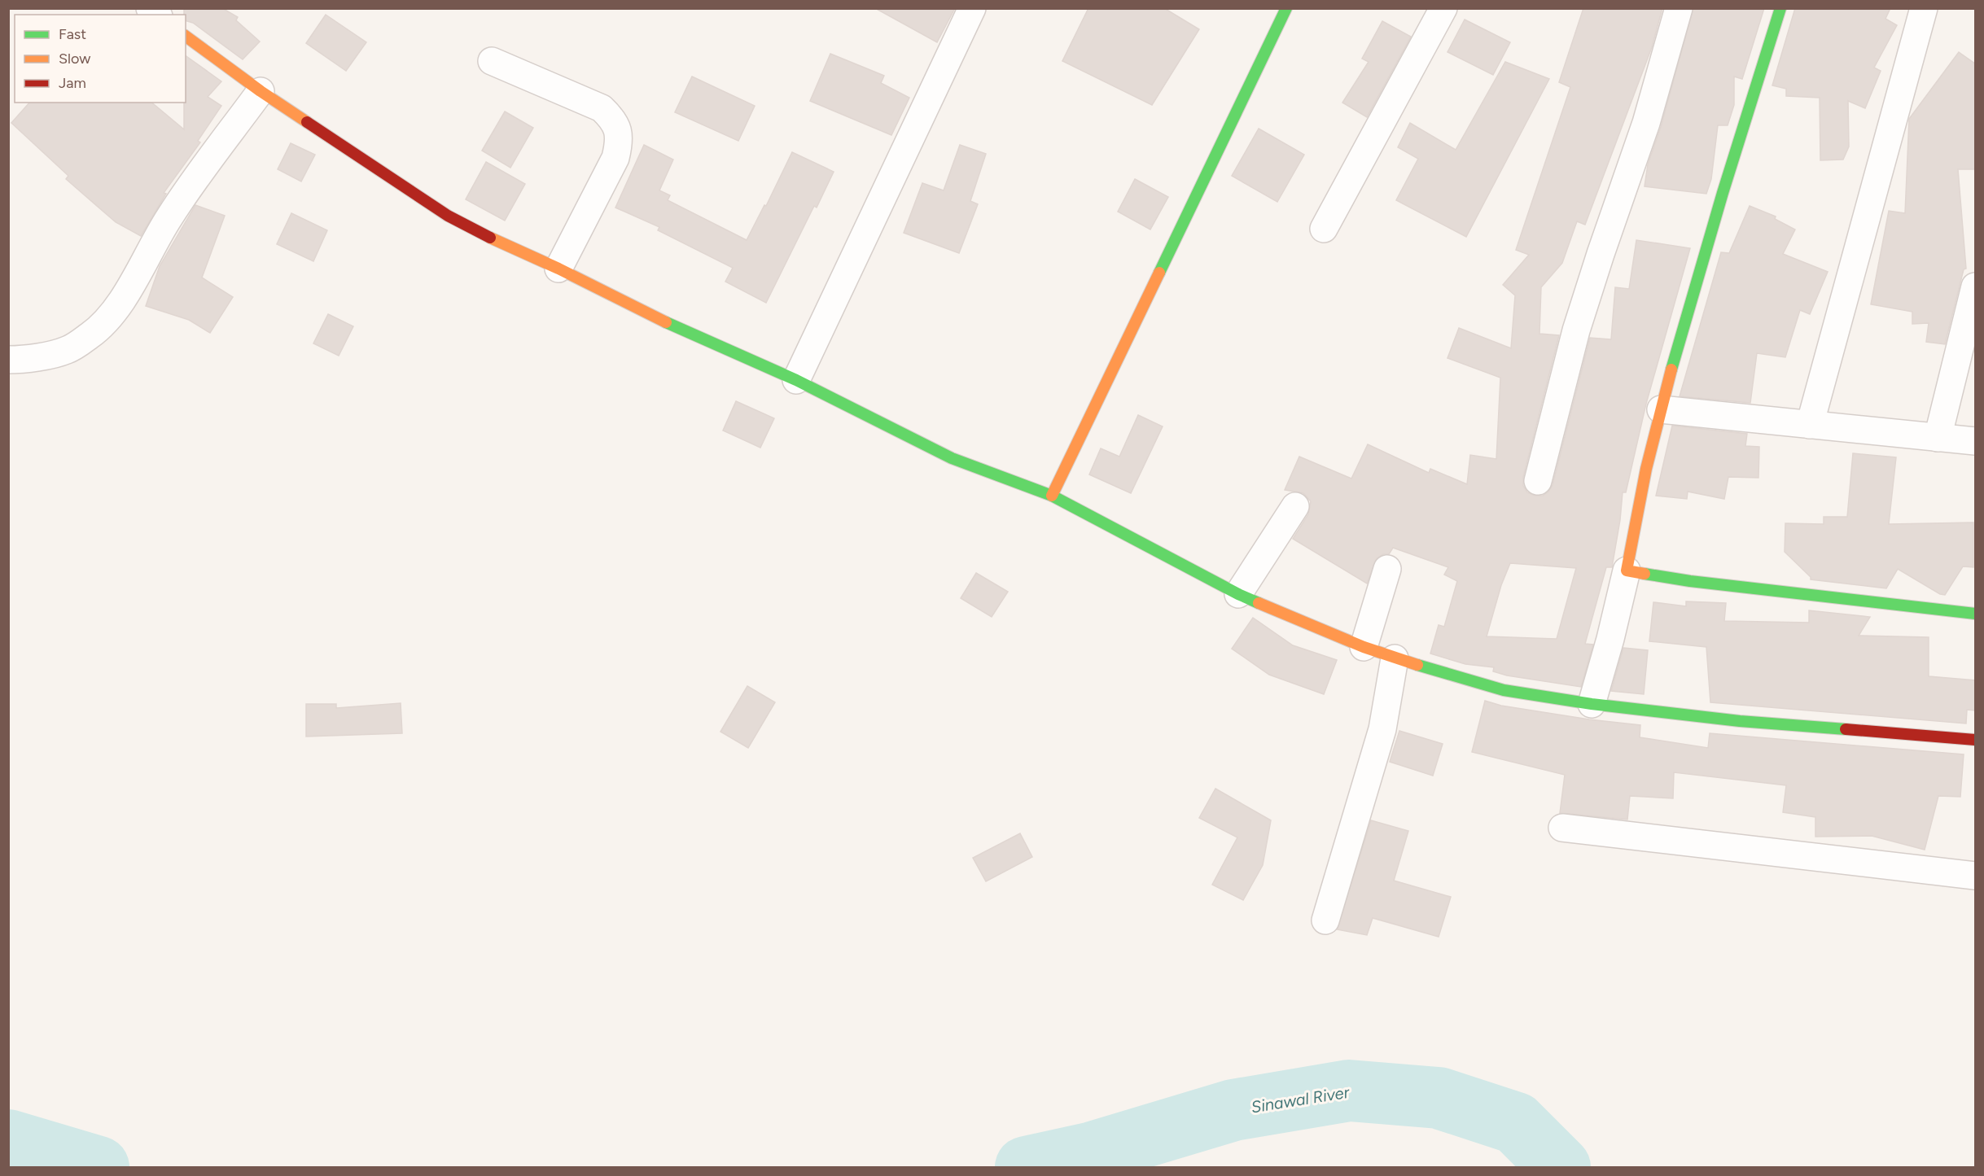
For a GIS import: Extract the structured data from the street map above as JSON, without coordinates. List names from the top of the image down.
{
  "water": ["Sinawal River"],
  "legend": ["Fast", "Slow", "Jam"]
}
